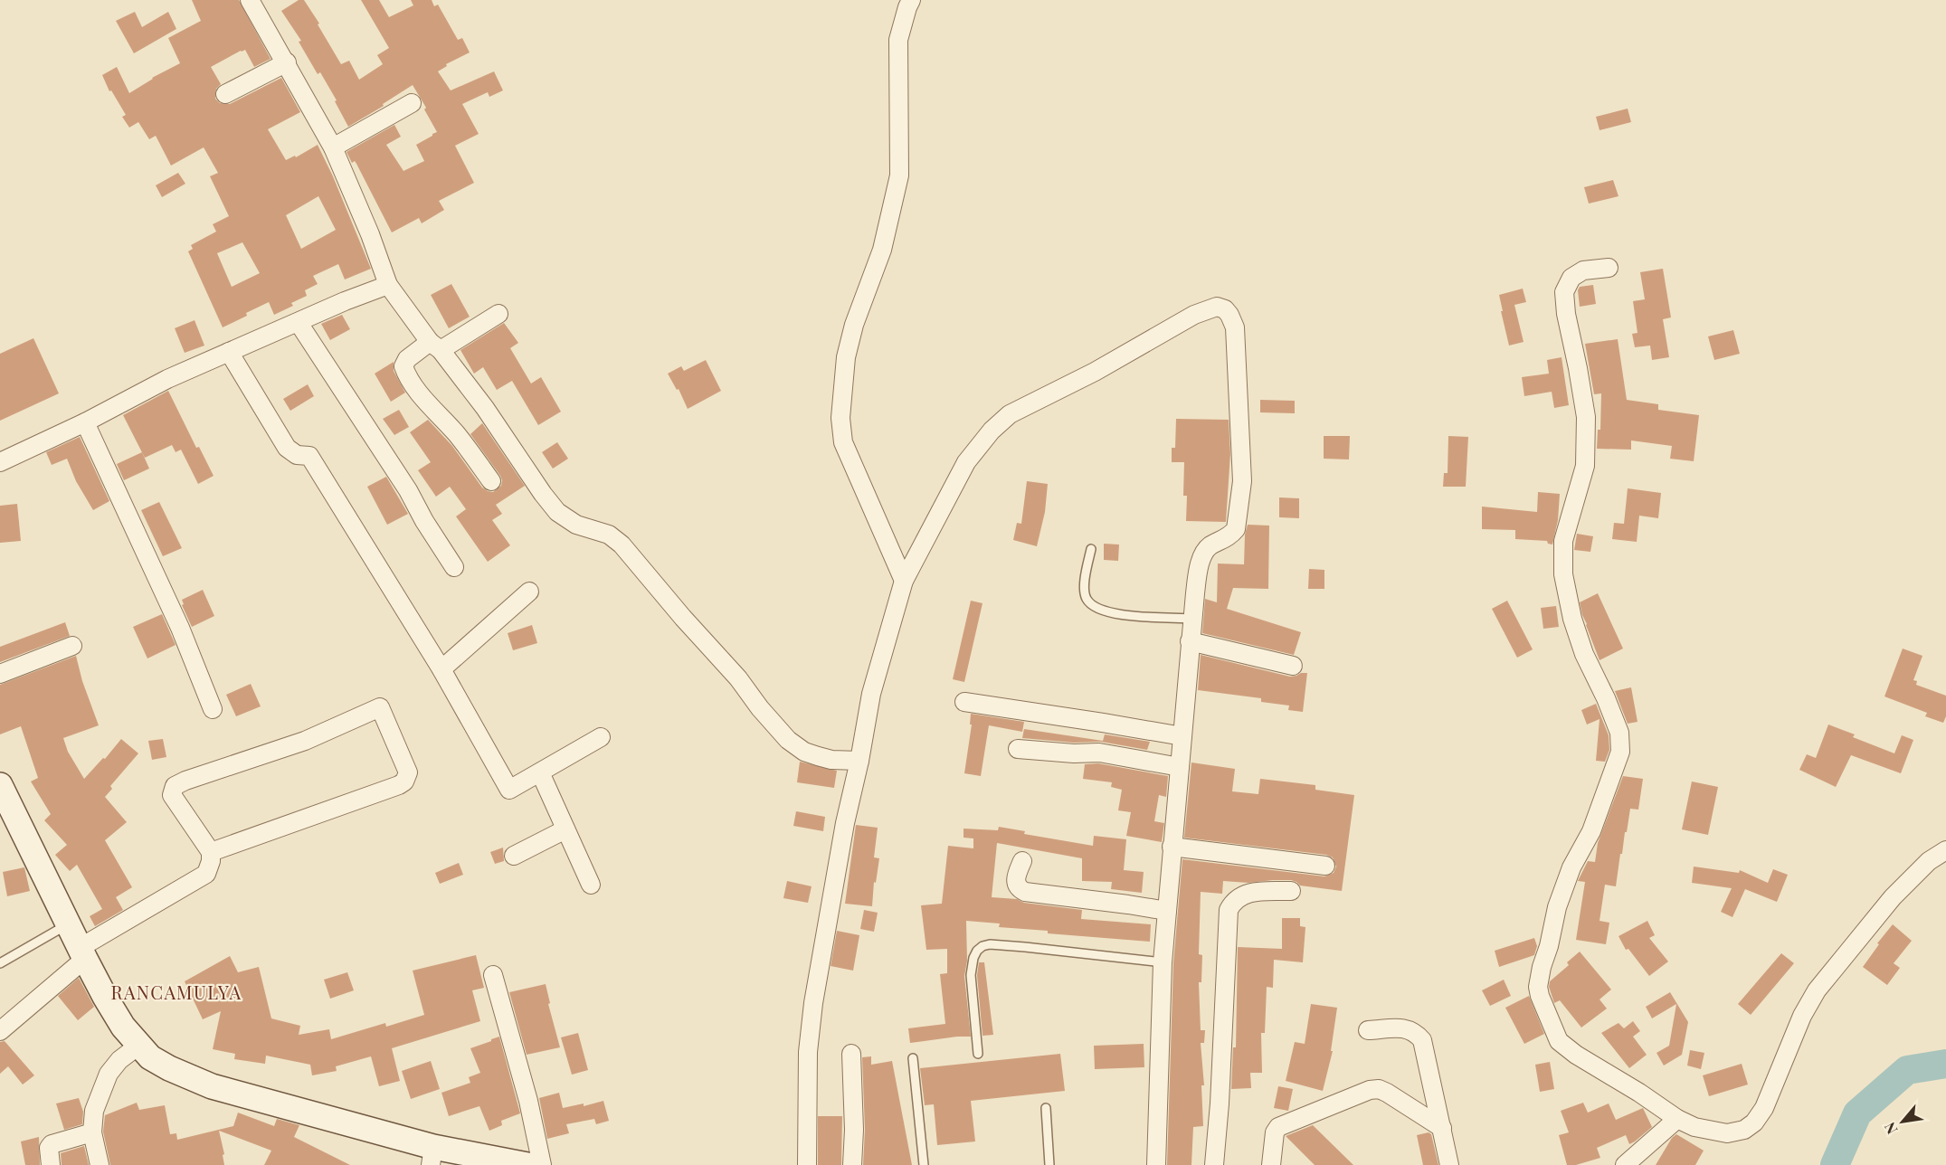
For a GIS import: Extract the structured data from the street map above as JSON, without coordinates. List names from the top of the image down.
{
  "districts": ["RANCAMULYA"],
  "north": "bottom left"
}
